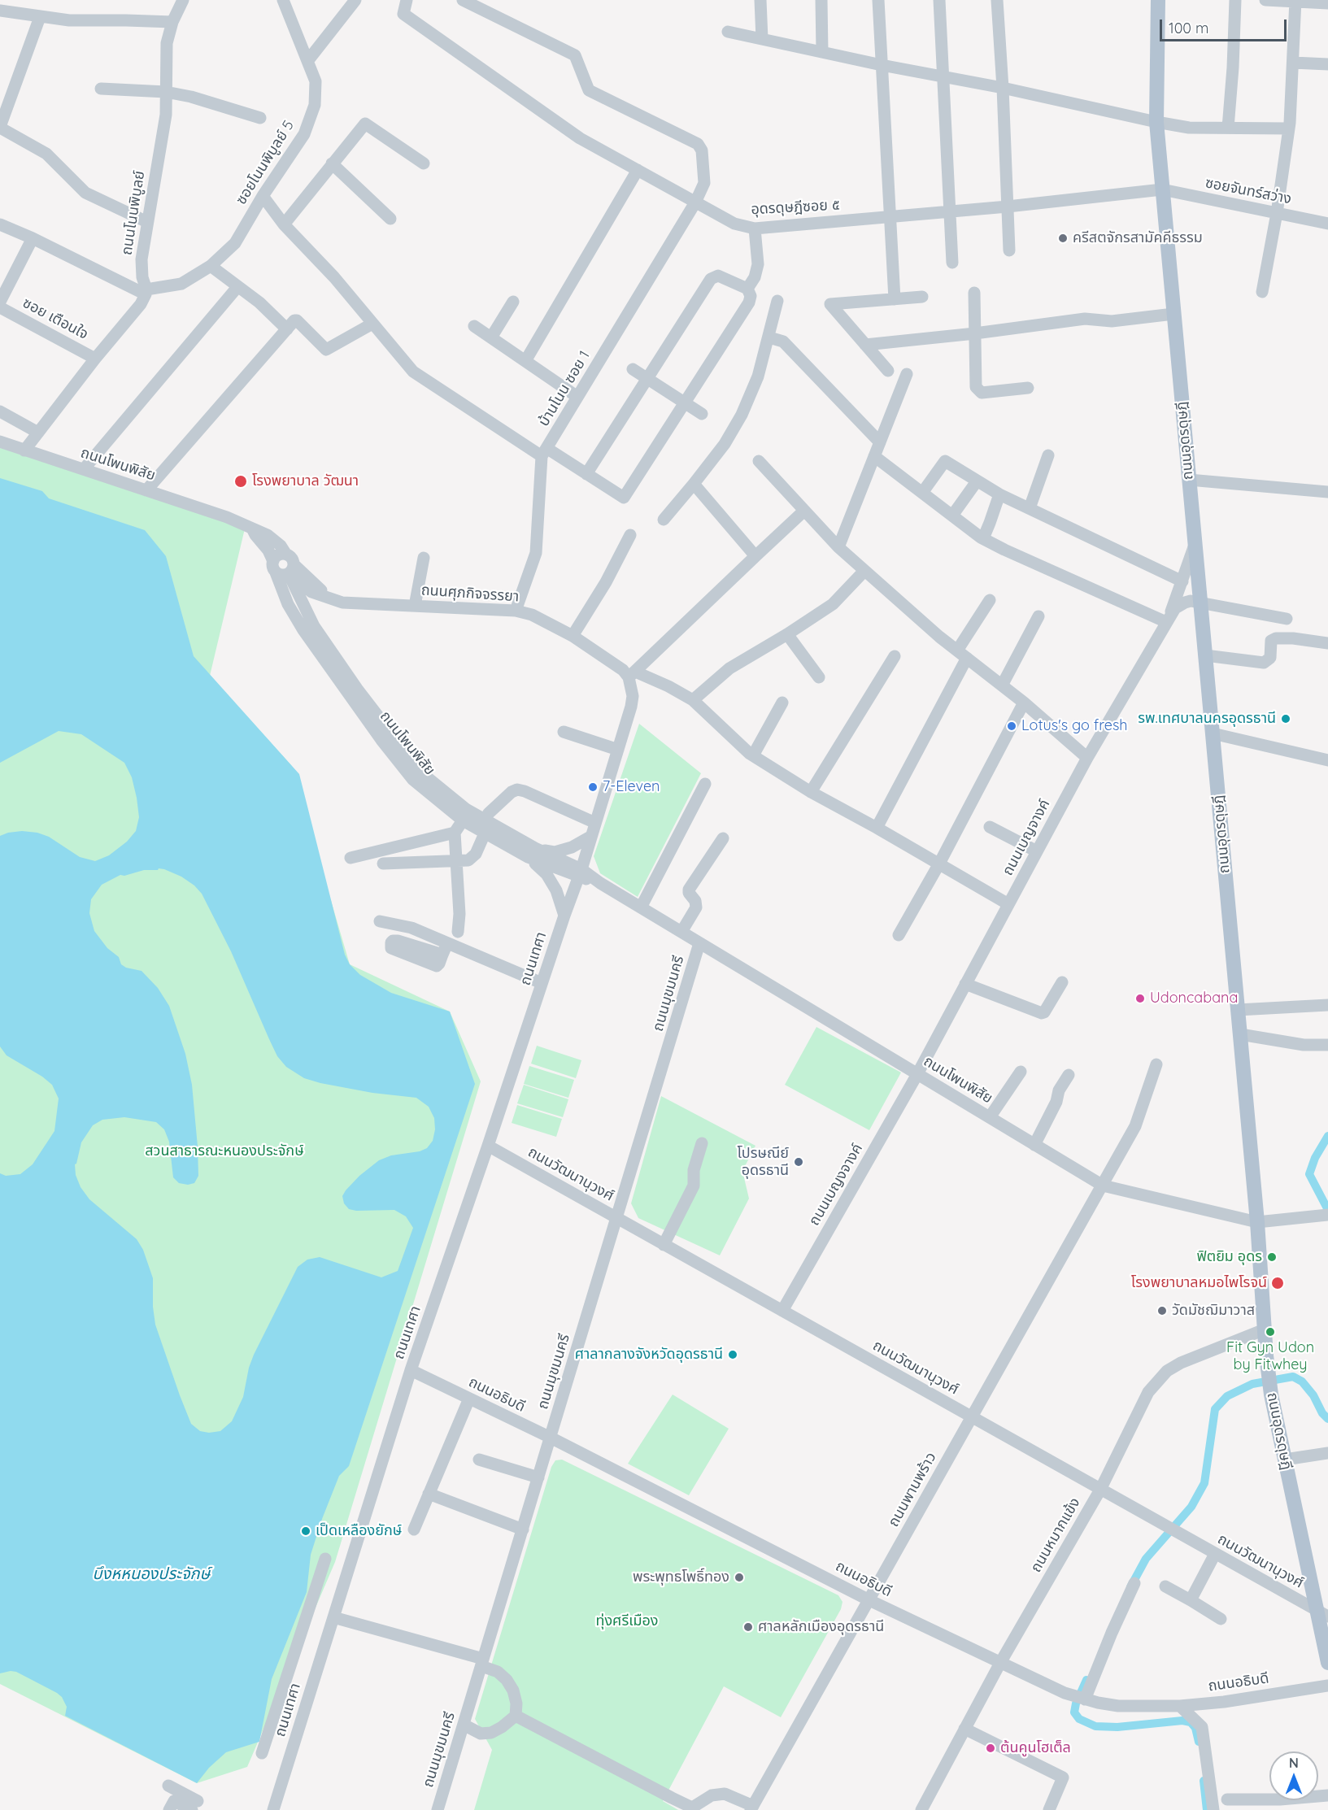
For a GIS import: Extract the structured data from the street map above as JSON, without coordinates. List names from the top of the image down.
{
  "streets": {
    "main road": ["ถนนอุดรดุษฎี"],
    "street": [
      "ซอยโนนพิบูลย์ 5",
      "ซอยจันทร์สว่าง",
      "อุดรดุษฎีซอย ๕",
      "ถนนโนนพิบูลย์",
      "ซอย เตือนใจ",
      "บ้านโนน ซอย 1",
      "ถนนโพนพิสัย",
      "ถนนศุภกิจจรรยา",
      "ถนนเบญจางค์",
      "ถนนเทศา",
      "ถนนมุขมนครี",
      "ถนนวัฒนานุวงศ์",
      "ถนนเบญงจางค์",
      "ถนนอธิบดี",
      "ถนนพานพร้าว",
      "ถนนหมากแข้ง"
    ]
  },
  "crossings": [
    ["ซอยโนนพิบูลย์ 5", "ถนนโนนพิบูลย์"],
    ["ซอยจันทร์สว่าง", "อุดรดุษฎีซอย ๕"],
    ["ซอยจันทร์สว่าง", "ถนนอุดรดุษฎี"],
    ["อุดรดุษฎีซอย ๕", "บ้านโนน ซอย 1"],
    ["อุดรดุษฎีซอย ๕", "ถนนอุดรดุษฎี"],
    ["บ้านโนน ซอย 1", "ถนนศุภกิจจรรยา"],
    ["ถนนอุดรดุษฎี", "ถนนโพนพิสัย"],
    ["ถนนอุดรดุษฎี", "ถนนเบญจางค์"],
    ["ถนนอุดรดุษฎี", "ถนนวัฒนานุวงศ์"],
    ["ถนนอุดรดุษฎี", "ถนนหมากแข้ง"],
    ["ถนนโพนพิสัย", "ถนนศุภกิจจรรยา"],
    ["ถนนโพนพิสัย", "ถนนเบญจางค์"],
    ["ถนนโพนพิสัย", "ถนนเทศา"],
    ["ถนนโพนพิสัย", "ถนนมุขมนครี"],
    ["ถนนโพนพิสัย", "ถนนเบญงจางค์"],
    ["ถนนโพนพิสัย", "ถนนพานพร้าว"],
    ["ถนนศุภกิจจรรยา", "ถนนเบญจางค์"],
    ["ถนนเบญจางค์", "ถนนเบญงจางค์"],
    ["ถนนเทศา", "ถนนวัฒนานุวงศ์"],
    ["ถนนเทศา", "ถนนอธิบดี"],
    ["ถนนมุขมนครี", "ถนนวัฒนานุวงศ์"],
    ["ถนนมุขมนครี", "ถนนอธิบดี"],
    ["ถนนวัฒนานุวงศ์", "ถนนเบญงจางค์"],
    ["ถนนวัฒนานุวงศ์", "ถนนพานพร้าว"],
    ["ถนนวัฒนานุวงศ์", "ถนนหมากแข้ง"],
    ["ถนนอธิบดี", "ถนนพานพร้าว"],
    ["ถนนอธิบดี", "ถนนหมากแข้ง"]
  ],
  "water": ["บึงหหนองประจักษ์"],
  "parks": ["สวนสาธารณะหนองประจักษ์", "ทุ่งศรีเมือง"],
  "places": [
    "ครีสตจักรสามัคคีธรรม",
    "โรงพยาบาล วัฒนา",
    "รพ.เทศบาลนครอุดรธานี",
    "Lotus's go fresh",
    "7-Eleven",
    "Udoncabana",
    "โปรษณีย์ อุดรธานี",
    "ฟิตยิม อุดร",
    "โรงพยาบาลหมอไพโรจน์",
    "วัดมัชฌิมาวาส",
    "Fit Gyn Udon by Fitwhey",
    "ศาลากลางจังหวัดอุดรธานี",
    "เป็ดเหลืองยักษ์",
    "พระพุทธโพธิ์ทอง",
    "ศาลหลักเมืองอุดรธานี",
    "ต้นคูนโฮเต็ล"
  ],
  "scale_bar": "100 m",
  "north": "top"
}
